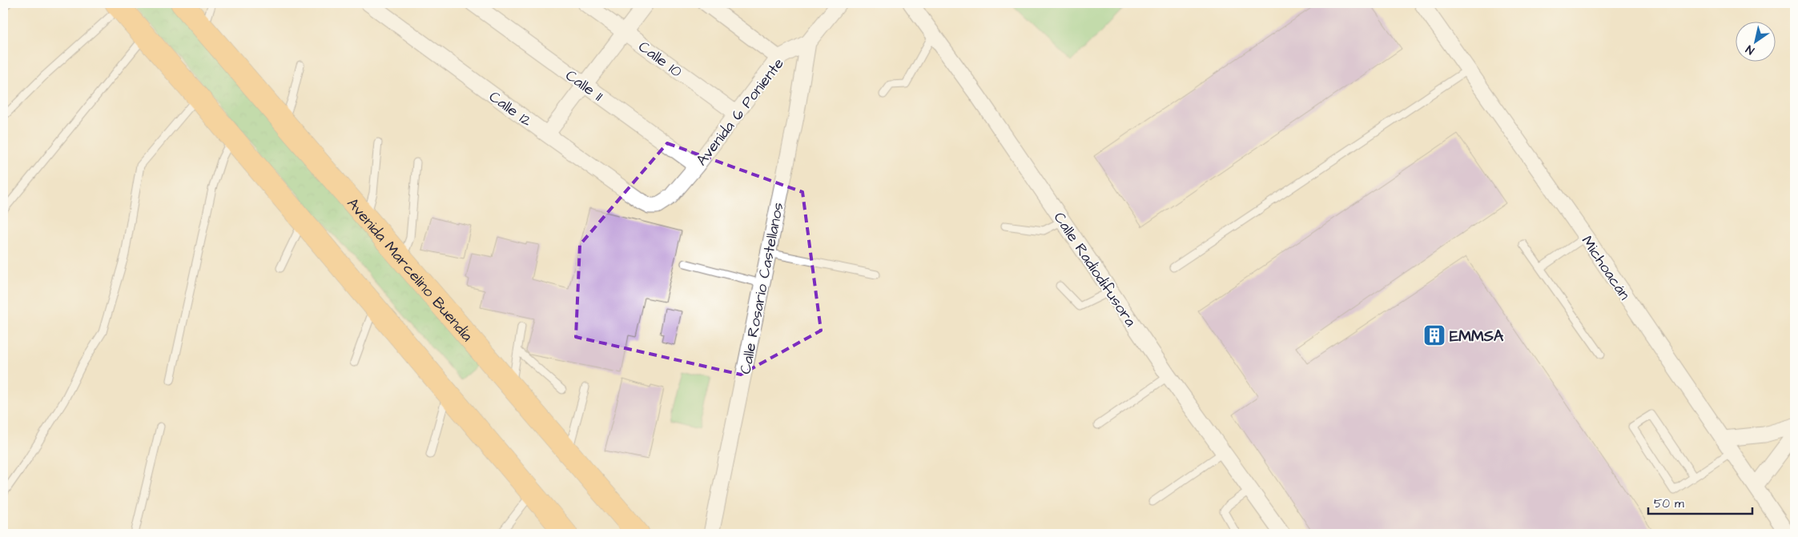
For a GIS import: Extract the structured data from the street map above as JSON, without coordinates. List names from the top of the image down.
{
  "streets": {
    "main road": ["Avenida Marcelino Buendía"],
    "street": [
      "Calle 10",
      "Calle 11",
      "Calle 12",
      "Avenida 6 Poniente",
      "Michoacán",
      "Calle Radiodifusora",
      "Calle Rosario Castellanos"
    ]
  },
  "crossings": [
    ["Calle 10", "Avenida 6 Poniente"],
    ["Calle 11", "Avenida 6 Poniente"],
    ["Calle 12", "Avenida 6 Poniente"],
    ["Avenida 6 Poniente", "Calle Rosario Castellanos"]
  ],
  "places": {
    "building": ["EMMSA"]
  },
  "scale_bar": "50 m",
  "north": "bottom left"
}
